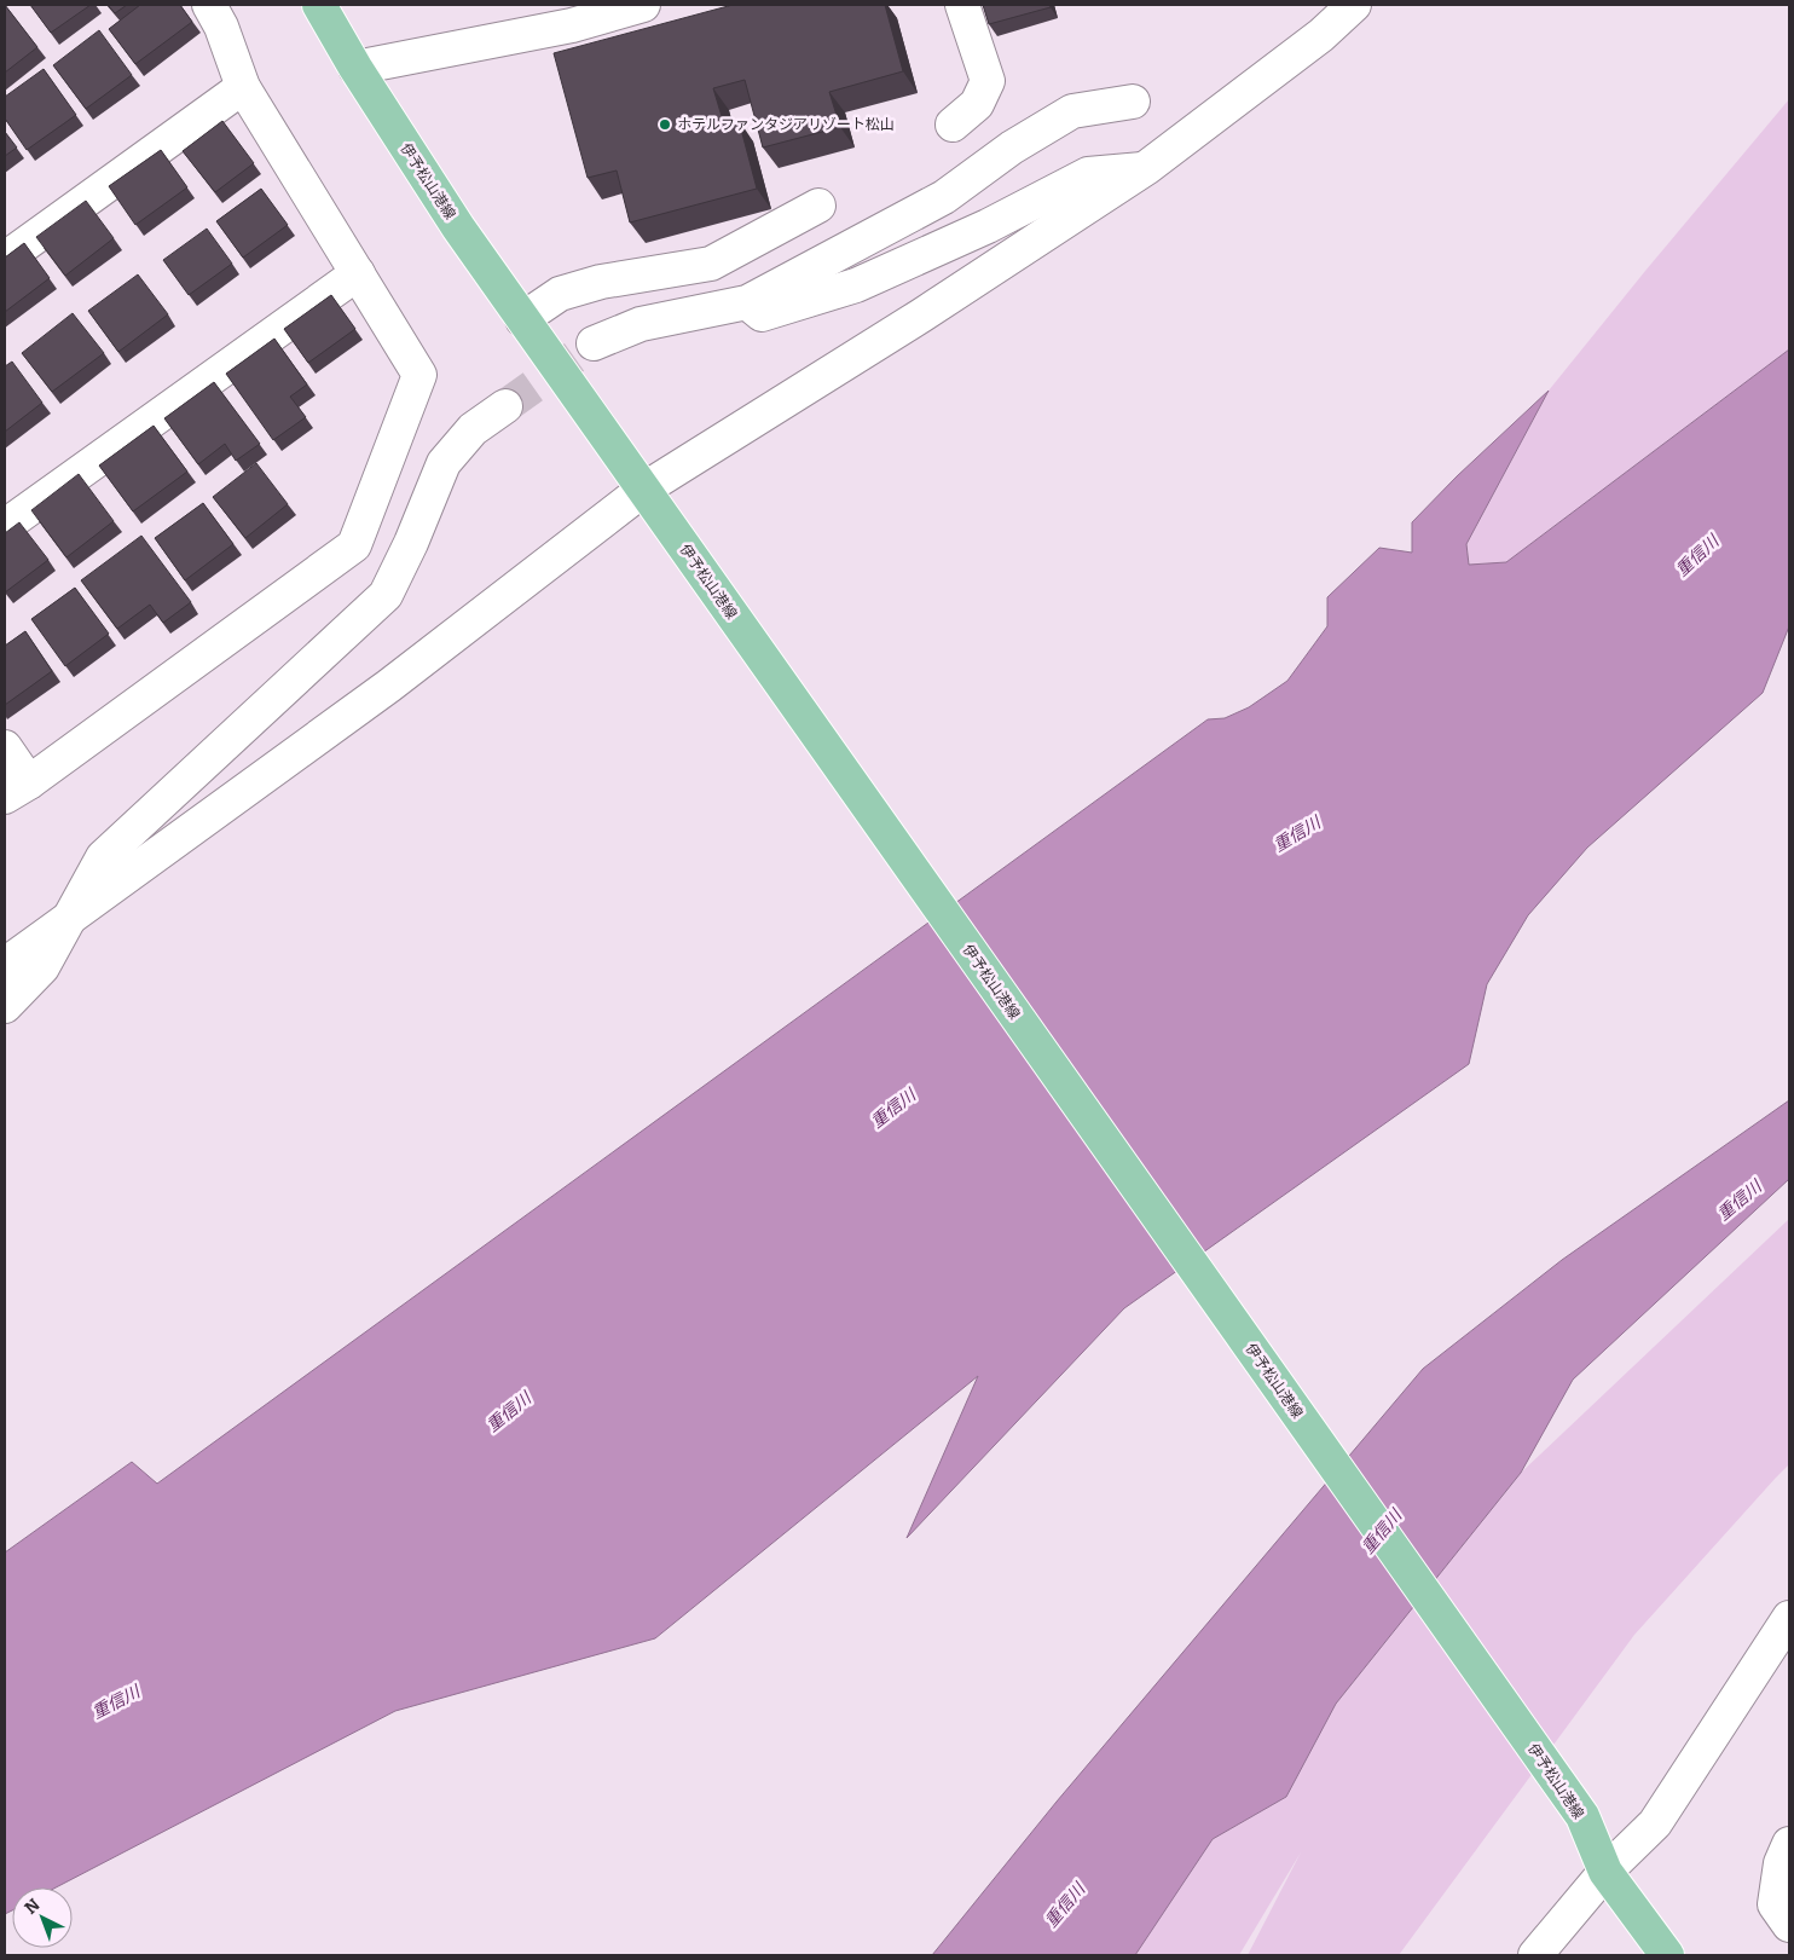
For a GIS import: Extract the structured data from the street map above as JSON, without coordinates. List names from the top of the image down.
{
  "streets": {
    "main road": ["伊予松山港線"]
  },
  "water": ["重信川"],
  "places": ["ホテルファンタジアリゾート松山"],
  "north": "top left"
}
